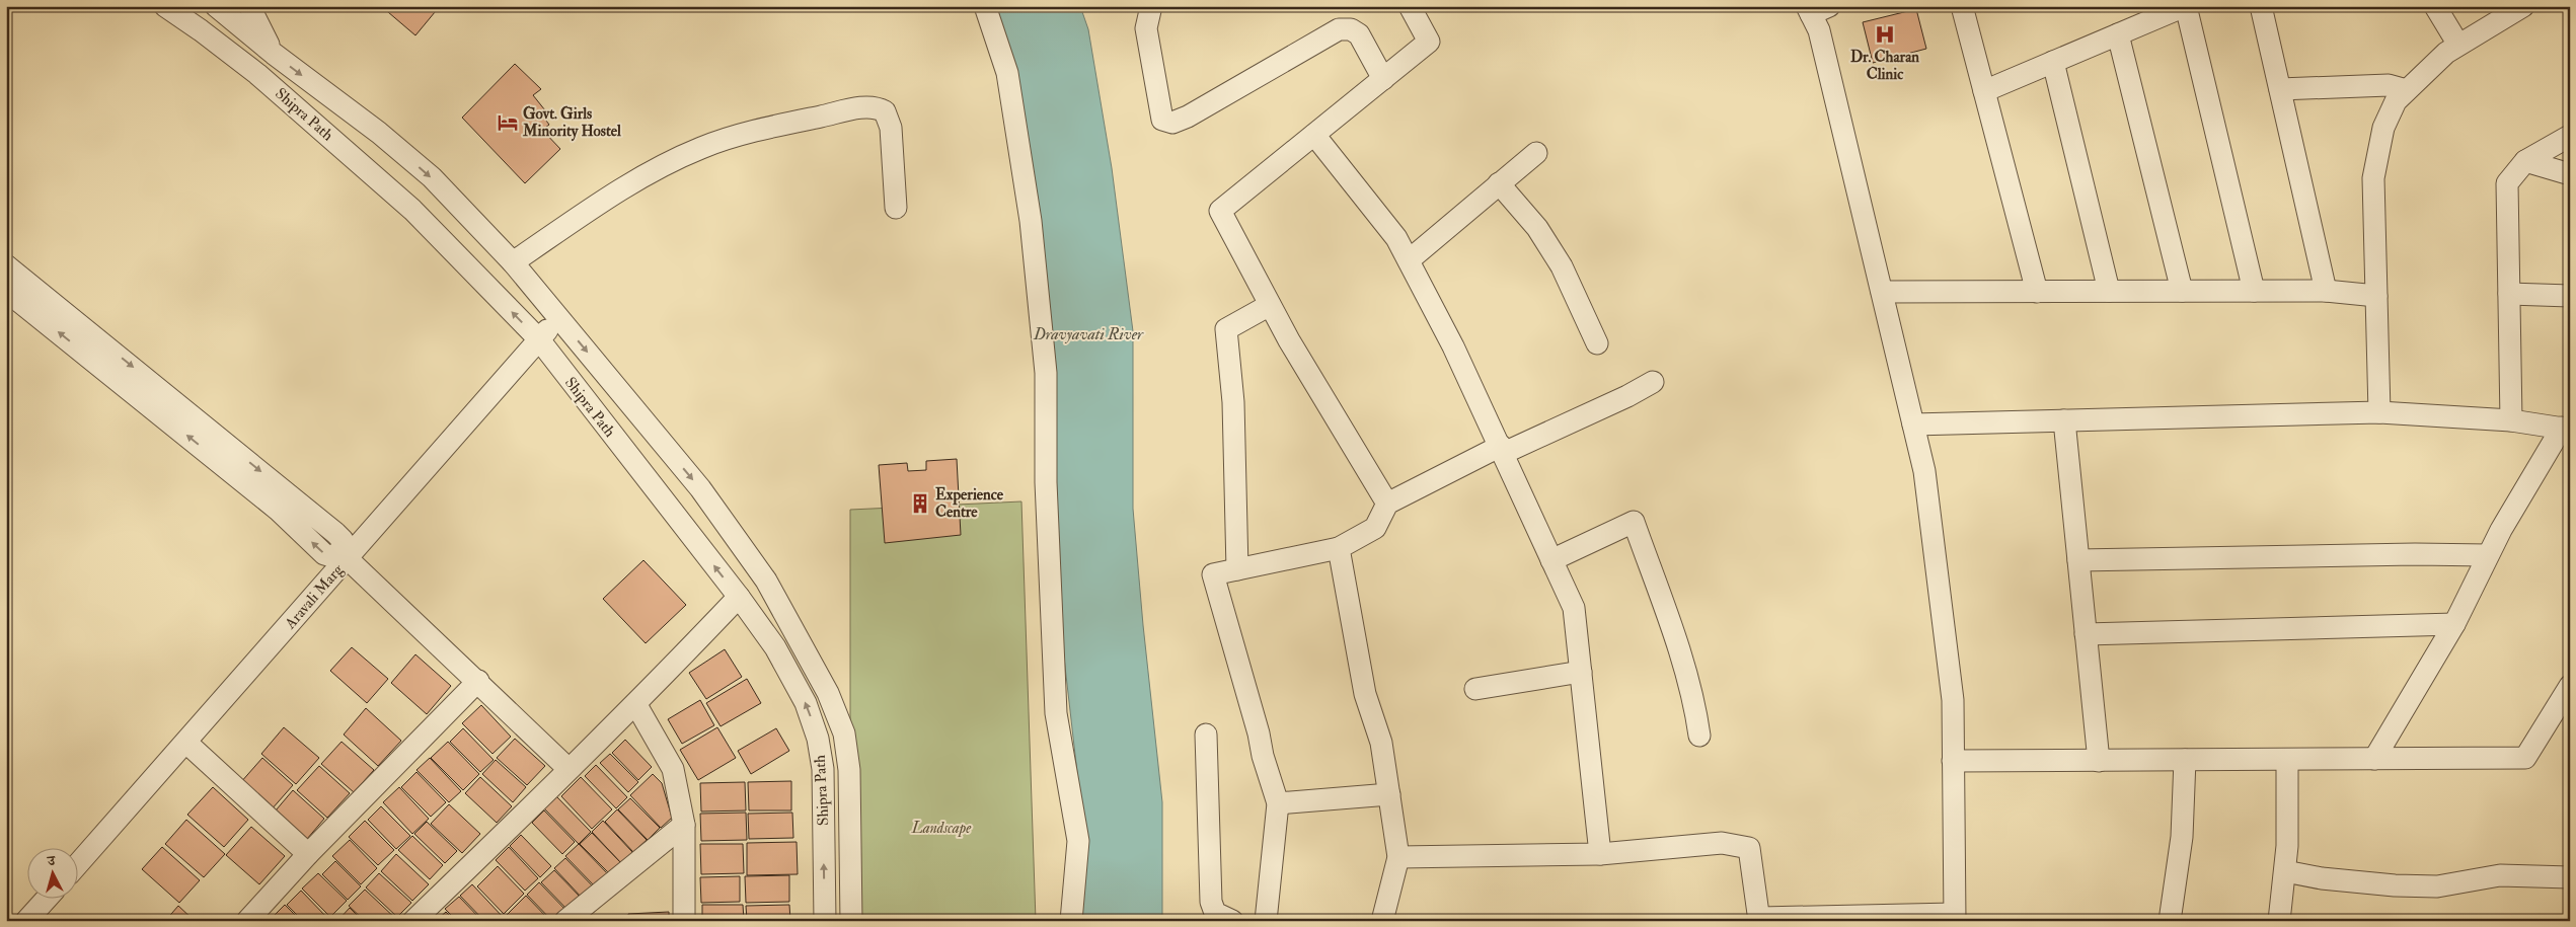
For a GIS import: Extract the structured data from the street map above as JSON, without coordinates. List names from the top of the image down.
{
  "streets": {
    "street": ["Shipra Path", "Aravali Marg"]
  },
  "crossings": [
    ["Shipra Path", "Aravali Marg"]
  ],
  "water": ["Dravyavati River"],
  "parks": ["Landscape"],
  "places": {
    "hospital": ["Dr. Charan Clinic"],
    "hotel": ["Govt. Girls Minority Hostel"],
    "building": ["Experience Centre"]
  },
  "north": "top"
}
